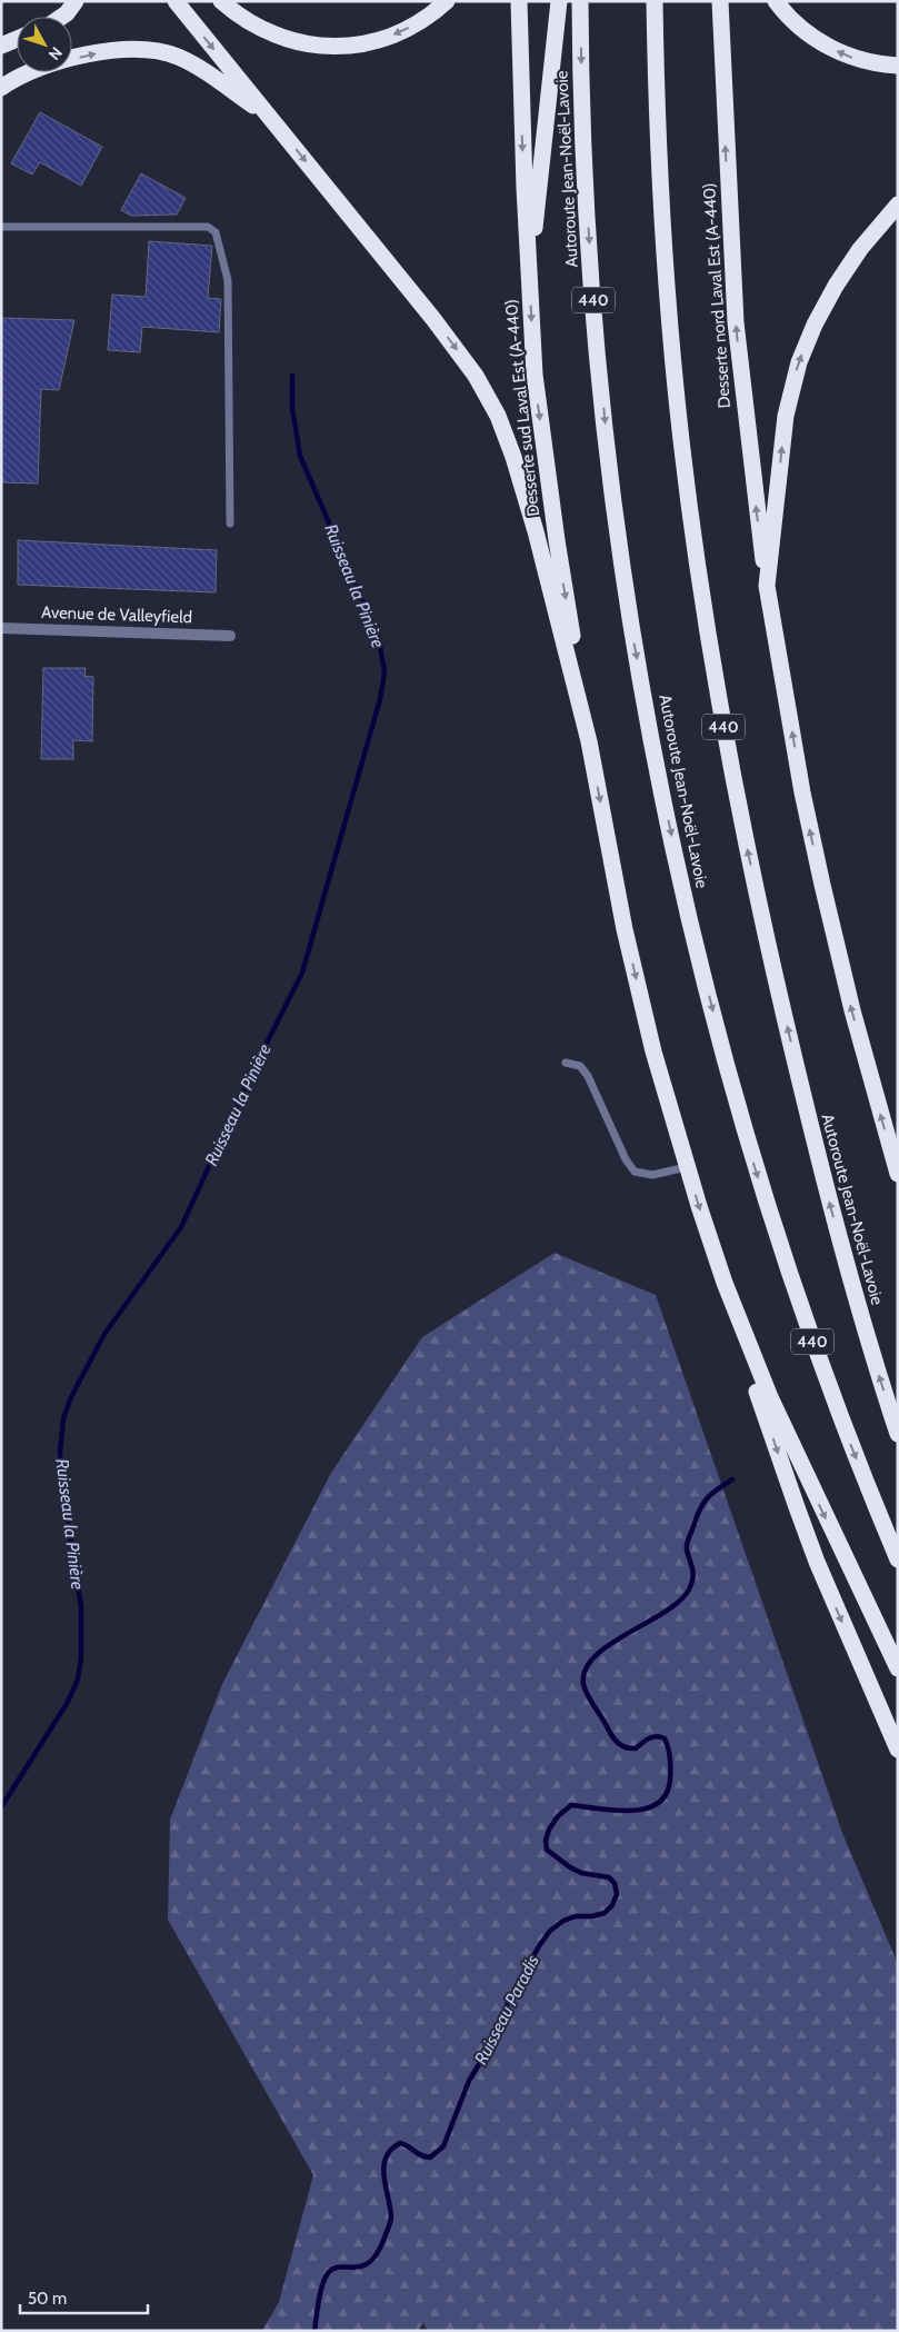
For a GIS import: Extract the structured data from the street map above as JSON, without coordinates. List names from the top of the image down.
{
  "streets": {
    "highway": [
      "Autoroute Jean-Noël-Lavoie",
      "Desserte nord Laval Est (A-440)",
      "440",
      "Desserte sud Laval Est (A-440)"
    ],
    "street": ["Avenue de Valleyfield"]
  },
  "one_way": ["Desserte nord Laval Est (A-440)"],
  "water": ["Ruisseau la Pinière", "Ruisseau Paradis"],
  "scale_bar": "50 m",
  "north": "bottom right"
}
